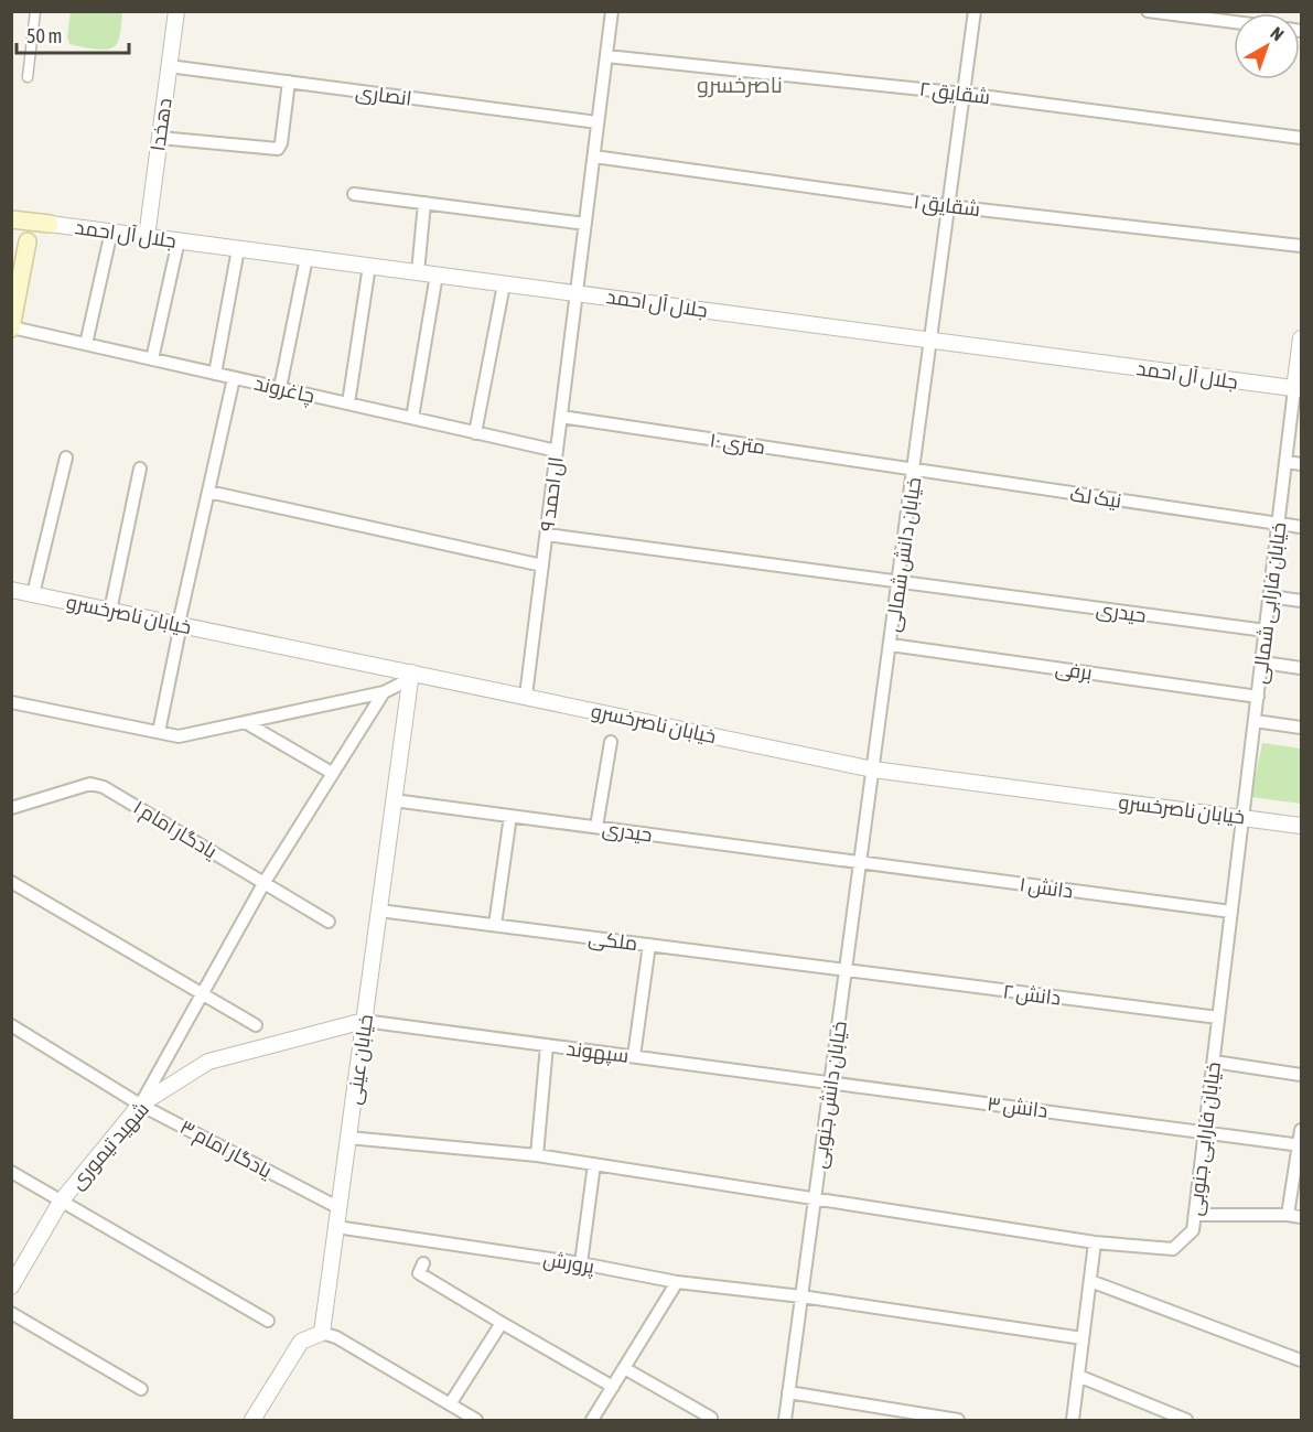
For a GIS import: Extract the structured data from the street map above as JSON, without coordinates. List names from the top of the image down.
{
  "streets": {
    "main road": ["جلال آل احمد"],
    "street": [
      "شقایق ۲",
      "انصاری",
      "دهخدا",
      "شقایق ۱",
      "چاغروند",
      "۱۰ متری",
      "ال احمد ۹",
      "نیک لک",
      "خیابان دانش شمالی",
      "خیابان فارابی شمالی",
      "حیدری",
      "خیابان ناصرخسرو",
      "برفی",
      "یادگار امام ۱",
      "دانش ۱",
      "ملکی",
      "دانش ۲",
      "سپهوند",
      "خیابان عینی",
      "خیابان دانش جنوبی",
      "دانش ۳",
      "خیابان فارابی جنوبی",
      "شهید تیموری",
      "یادگار امام ۳",
      "پرورش"
    ]
  },
  "crossings": [
    ["شقایق ۲", "ال احمد ۹"],
    ["شقایق ۲", "خیابان دانش شمالی"],
    ["انصاری", "دهخدا"],
    ["انصاری", "ال احمد ۹"],
    ["دهخدا", "جلال آل احمد"],
    ["شقایق ۱", "ال احمد ۹"],
    ["شقایق ۱", "خیابان دانش شمالی"],
    ["جلال آل احمد", "ال احمد ۹"],
    ["جلال آل احمد", "خیابان دانش شمالی"],
    ["جلال آل احمد", "خیابان فارابی شمالی"],
    ["چاغروند", "ال احمد ۹"],
    ["۱۰ متری", "ال احمد ۹"],
    ["۱۰ متری", "نیک لک"],
    ["۱۰ متری", "خیابان دانش شمالی"],
    ["ال احمد ۹", "حیدری"],
    ["ال احمد ۹", "خیابان ناصرخسرو"],
    ["نیک لک", "خیابان دانش شمالی"],
    ["نیک لک", "خیابان فارابی شمالی"],
    ["خیابان دانش شمالی", "حیدری"],
    ["خیابان دانش شمالی", "خیابان ناصرخسرو"],
    ["خیابان دانش شمالی", "برفی"],
    ["خیابان دانش شمالی", "خیابان دانش جنوبی"],
    ["خیابان فارابی شمالی", "حیدری"],
    ["خیابان فارابی شمالی", "خیابان ناصرخسرو"],
    ["خیابان فارابی شمالی", "برفی"],
    ["خیابان فارابی شمالی", "خیابان فارابی جنوبی"],
    ["حیدری", "دانش ۱"],
    ["حیدری", "خیابان عینی"],
    ["حیدری", "خیابان دانش جنوبی"],
    ["خیابان ناصرخسرو", "خیابان عینی"],
    ["خیابان ناصرخسرو", "خیابان دانش جنوبی"],
    ["خیابان ناصرخسرو", "خیابان فارابی جنوبی"],
    ["دانش ۱", "خیابان دانش جنوبی"],
    ["دانش ۱", "خیابان فارابی جنوبی"],
    ["ملکی", "دانش ۲"],
    ["ملکی", "خیابان عینی"],
    ["ملکی", "خیابان دانش جنوبی"],
    ["دانش ۲", "خیابان دانش جنوبی"],
    ["دانش ۲", "خیابان فارابی جنوبی"],
    ["سپهوند", "خیابان عینی"],
    ["سپهوند", "خیابان دانش جنوبی"],
    ["سپهوند", "دانش ۳"],
    ["سپهوند", "شهید تیموری"],
    ["خیابان عینی", "شهید تیموری"],
    ["خیابان عینی", "یادگار امام ۳"],
    ["خیابان عینی", "پرورش"],
    ["خیابان دانش جنوبی", "دانش ۳"],
    ["خیابان دانش جنوبی", "خیابان فارابی جنوبی"],
    ["خیابان دانش جنوبی", "پرورش"],
    ["دانش ۳", "خیابان فارابی جنوبی"],
    ["شهید تیموری", "یادگار امام ۳"]
  ],
  "districts": ["ناصرخسرو"],
  "scale_bar": "50 m",
  "north": "top right"
}
